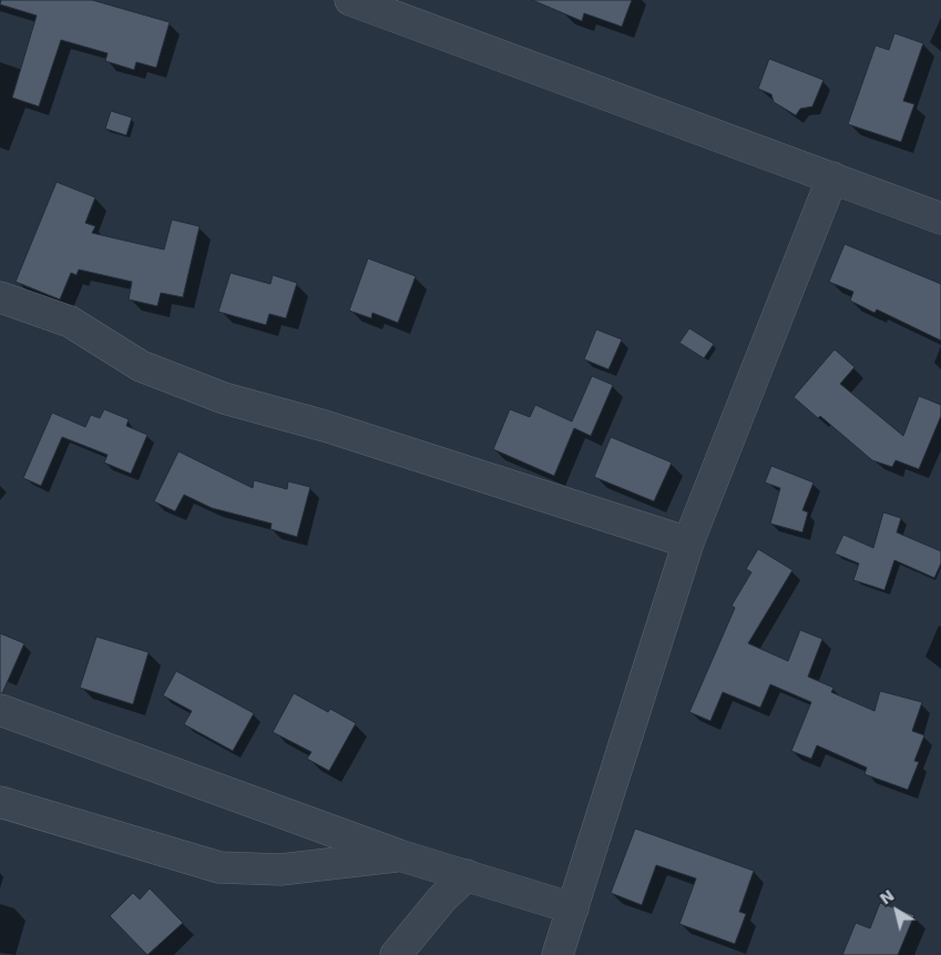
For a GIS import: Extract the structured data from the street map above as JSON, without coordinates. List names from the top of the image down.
{
  "north": "top left"
}
